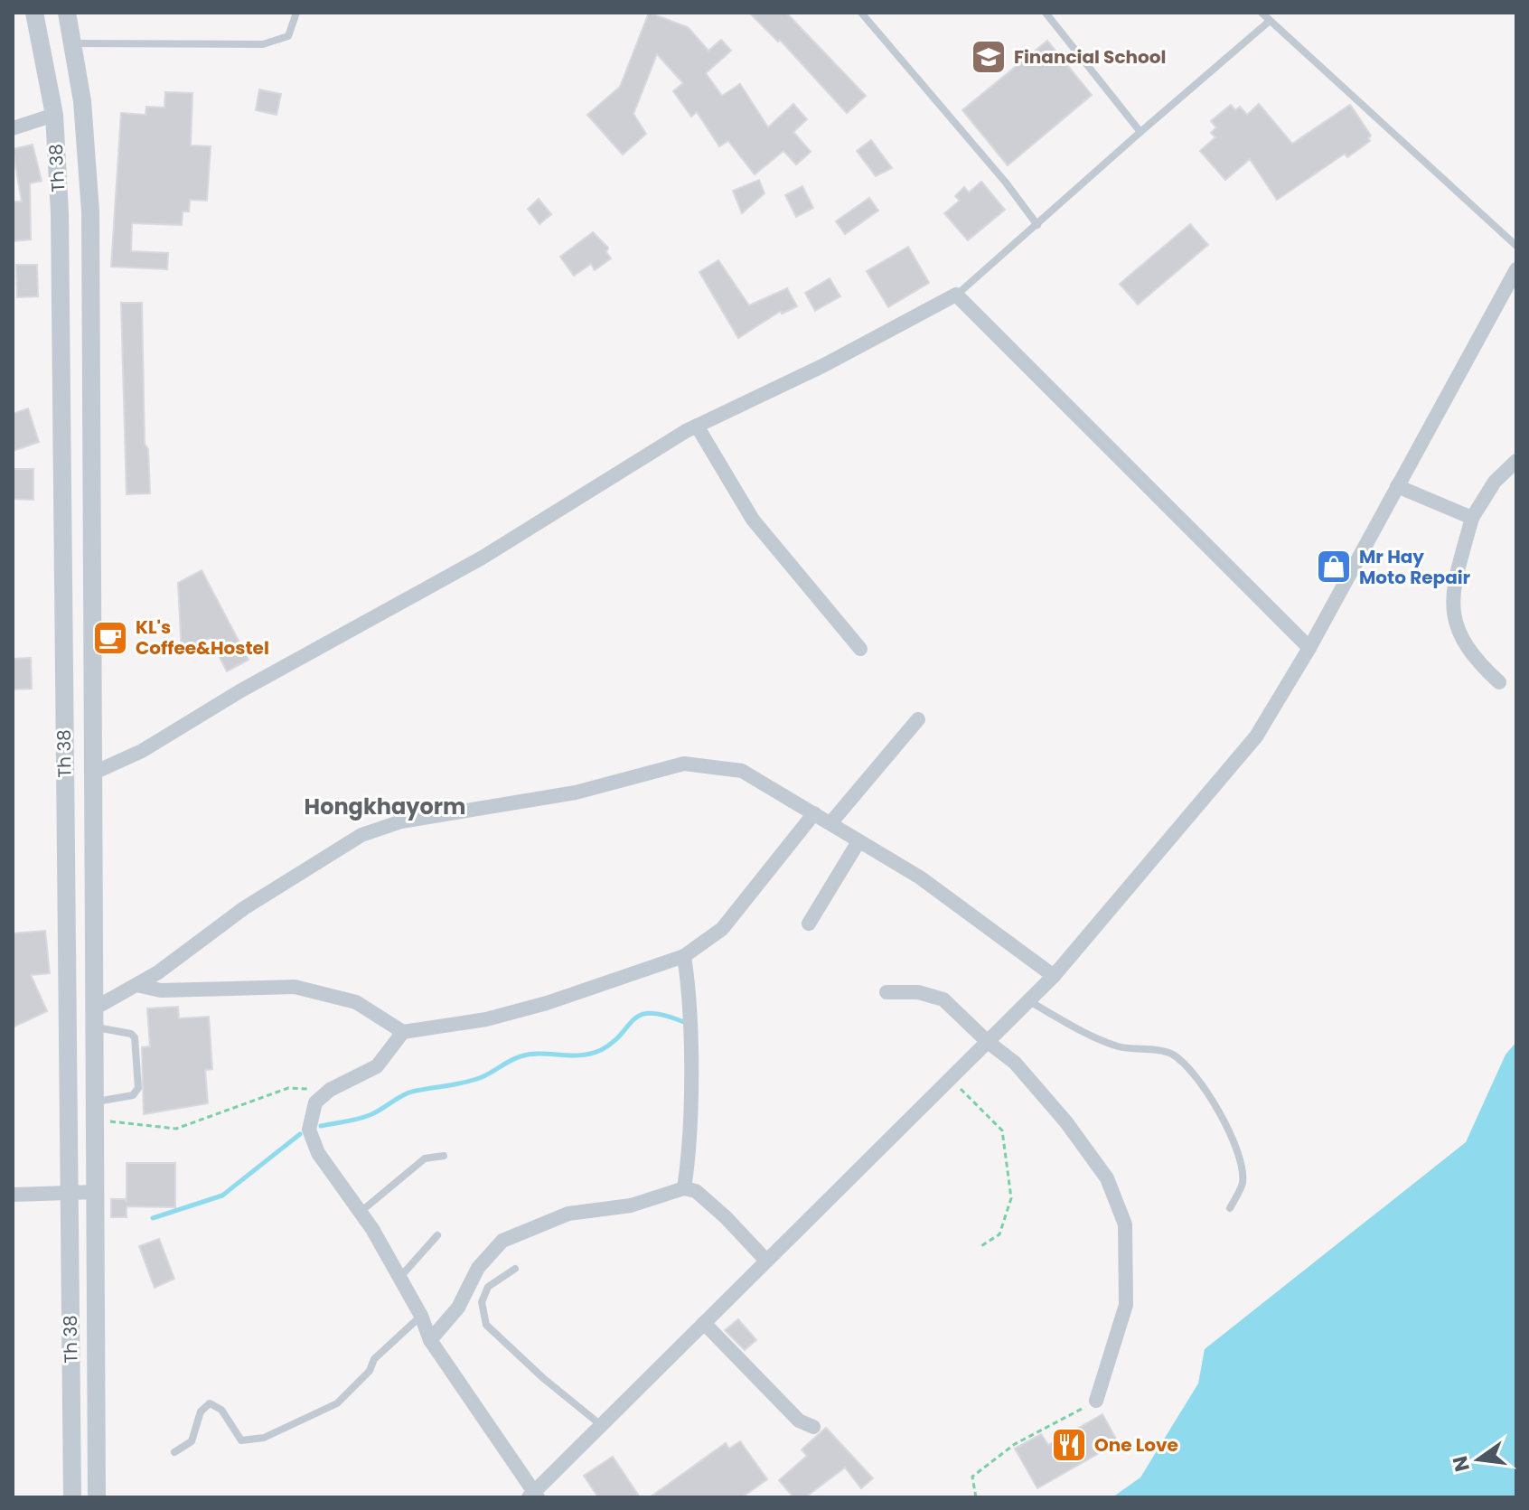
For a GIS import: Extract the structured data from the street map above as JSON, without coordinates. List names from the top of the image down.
{
  "streets": {
    "street": ["Th 38"]
  },
  "districts": ["Hongkhayorm"],
  "places": {
    "school or university": ["Financial School"],
    "shop": ["Mr Hay Moto Repair"],
    "cafe": ["KL's Coffee&Hostel"],
    "restaurant": ["One Love"]
  },
  "north": "left"
}
